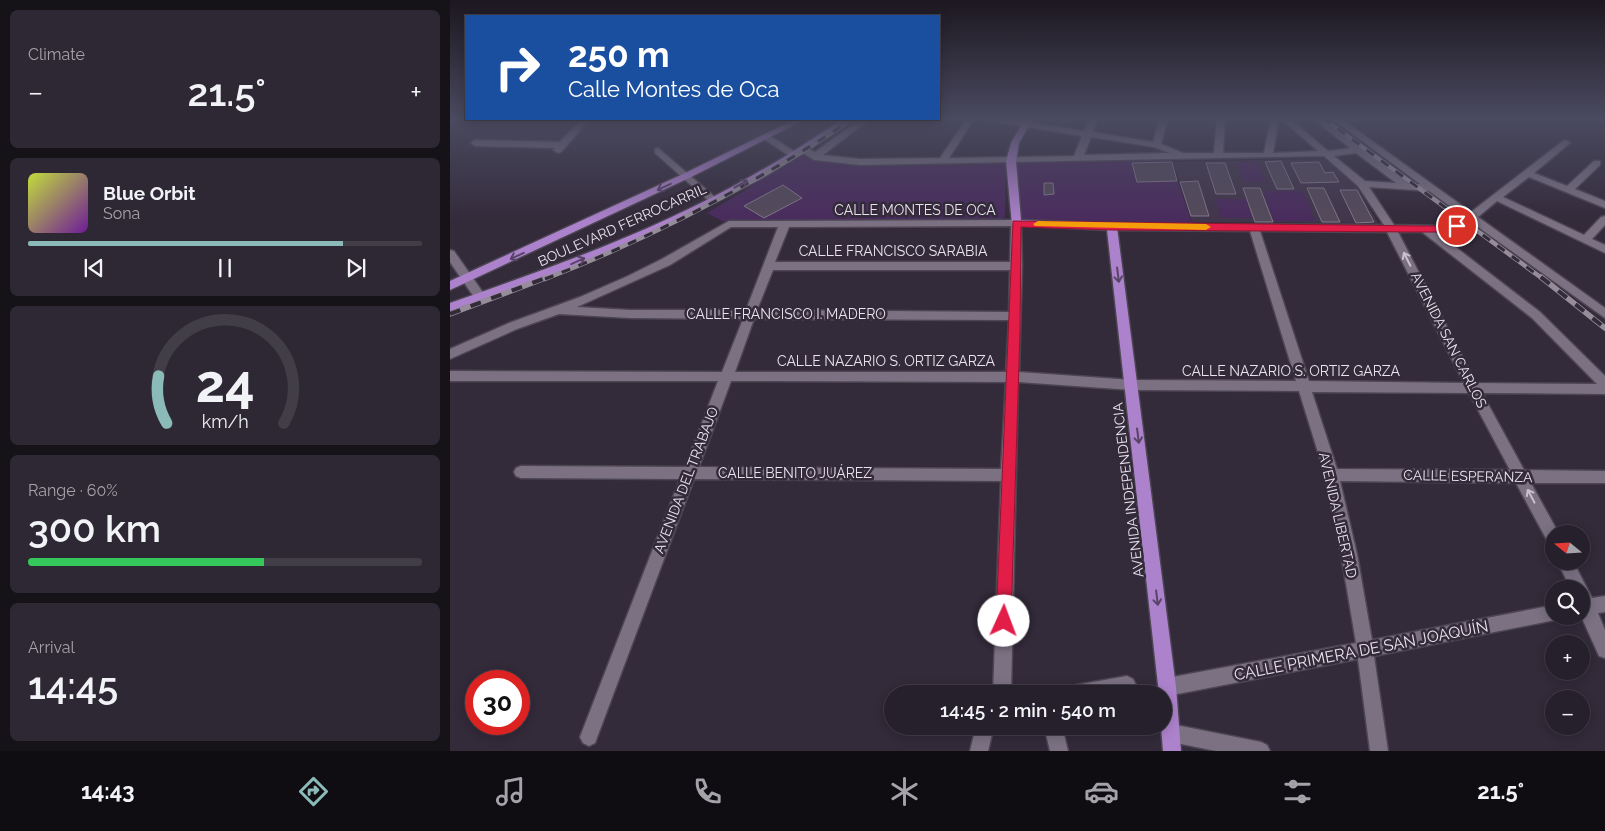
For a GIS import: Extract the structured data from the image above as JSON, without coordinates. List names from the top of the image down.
{
  "streets": {
    "main road": ["CALLE MONTES DE OCA", "BOULEVARD FERROCARRIL", "AVENIDA INDEPENDENCIA"],
    "street": [
      "CALLE FRANCISCO SARABIA",
      "CALLE FRANCISCO I. MADERO",
      "AVENIDA SAN CARLOS",
      "CALLE NAZARIO S. ORTIZ GARZA",
      "CALLE BENITO JUÁREZ",
      "CALLE ESPERANZA",
      "AVENIDA DEL TRABAJO",
      "AVENIDA LIBERTAD",
      "CALLE PRIMERA DE SAN JOAQUÍN"
    ]
  },
  "crossings": [
    ["CALLE MONTES DE OCA", "CALLE FRANCISCO I. MADERO"],
    ["CALLE MONTES DE OCA", "AVENIDA SAN CARLOS"],
    ["CALLE MONTES DE OCA", "AVENIDA DEL TRABAJO"],
    ["CALLE MONTES DE OCA", "AVENIDA INDEPENDENCIA"],
    ["CALLE MONTES DE OCA", "AVENIDA LIBERTAD"],
    ["CALLE FRANCISCO SARABIA", "AVENIDA DEL TRABAJO"],
    ["CALLE FRANCISCO I. MADERO", "AVENIDA DEL TRABAJO"],
    ["AVENIDA SAN CARLOS", "CALLE NAZARIO S. ORTIZ GARZA"],
    ["AVENIDA SAN CARLOS", "CALLE ESPERANZA"],
    ["CALLE NAZARIO S. ORTIZ GARZA", "AVENIDA DEL TRABAJO"],
    ["CALLE NAZARIO S. ORTIZ GARZA", "AVENIDA INDEPENDENCIA"],
    ["CALLE NAZARIO S. ORTIZ GARZA", "AVENIDA LIBERTAD"],
    ["CALLE BENITO JUÁREZ", "AVENIDA DEL TRABAJO"],
    ["CALLE ESPERANZA", "AVENIDA LIBERTAD"],
    ["AVENIDA LIBERTAD", "CALLE PRIMERA DE SAN JOAQUÍN"]
  ],
  "one_way": ["AVENIDA INDEPENDENCIA"],
  "north": "left",
  "page": {
    "tile": [
      "Climate",
      ["Range · 60%", "300 km"],
      ["Arrival", "14:45"]
    ],
    "turn": ["250 m", "Calle Montes de Oca"],
    "heat": ["−", "21.5°", "+"],
    "song": ["Blue Orbit", "Sona"],
    "map_buttons": ["+", "−"],
    "limit": "30",
    "trip": "14:45 · 2 min · 540 m",
    "tabs": ["14:43", "21.5°"],
    "gauge": ["24", "km/h"]
  }
}
